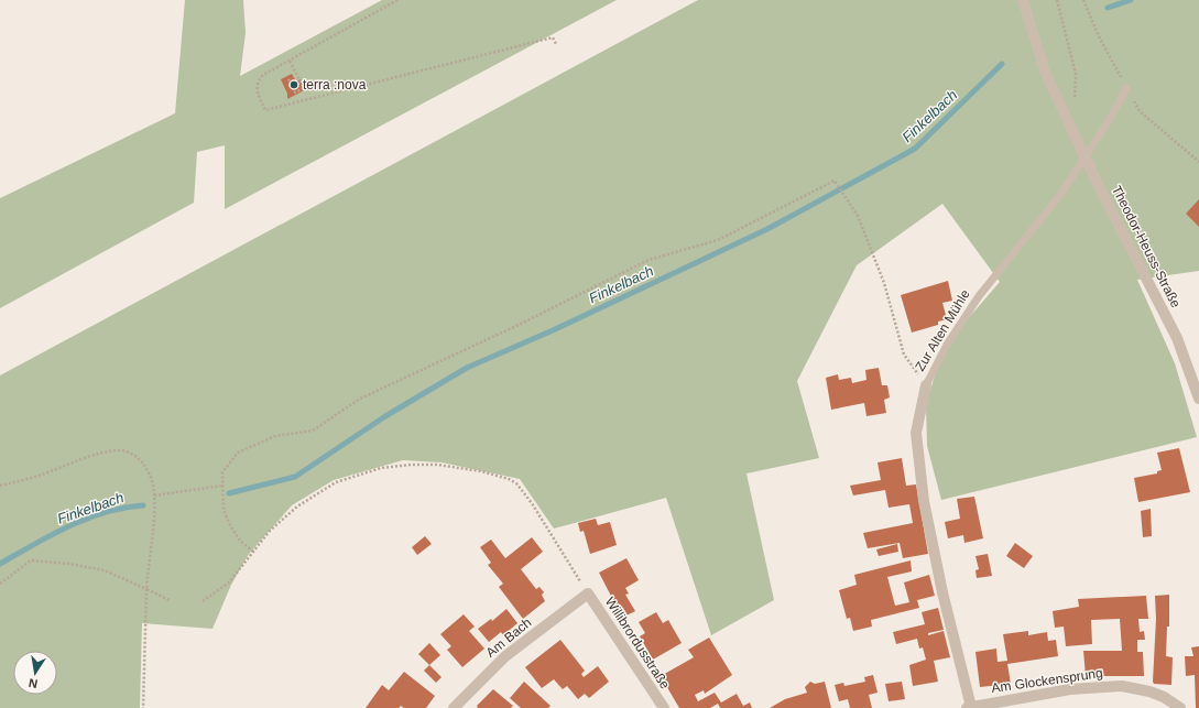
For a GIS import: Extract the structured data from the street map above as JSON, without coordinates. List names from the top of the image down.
{
  "streets": {
    "street": [
      "Theodor-Heuss-Straße",
      "Zur Alten Mühle",
      "Am Bach",
      "Willibrordusstraße",
      "Am Glockensprung"
    ]
  },
  "crossings": [
    ["Zur Alten Mühle", "Am Glockensprung"],
    ["Am Bach", "Willibrordusstraße"]
  ],
  "water": ["Finkelbach"],
  "places": ["terra :nova"],
  "north": "bottom"
}
